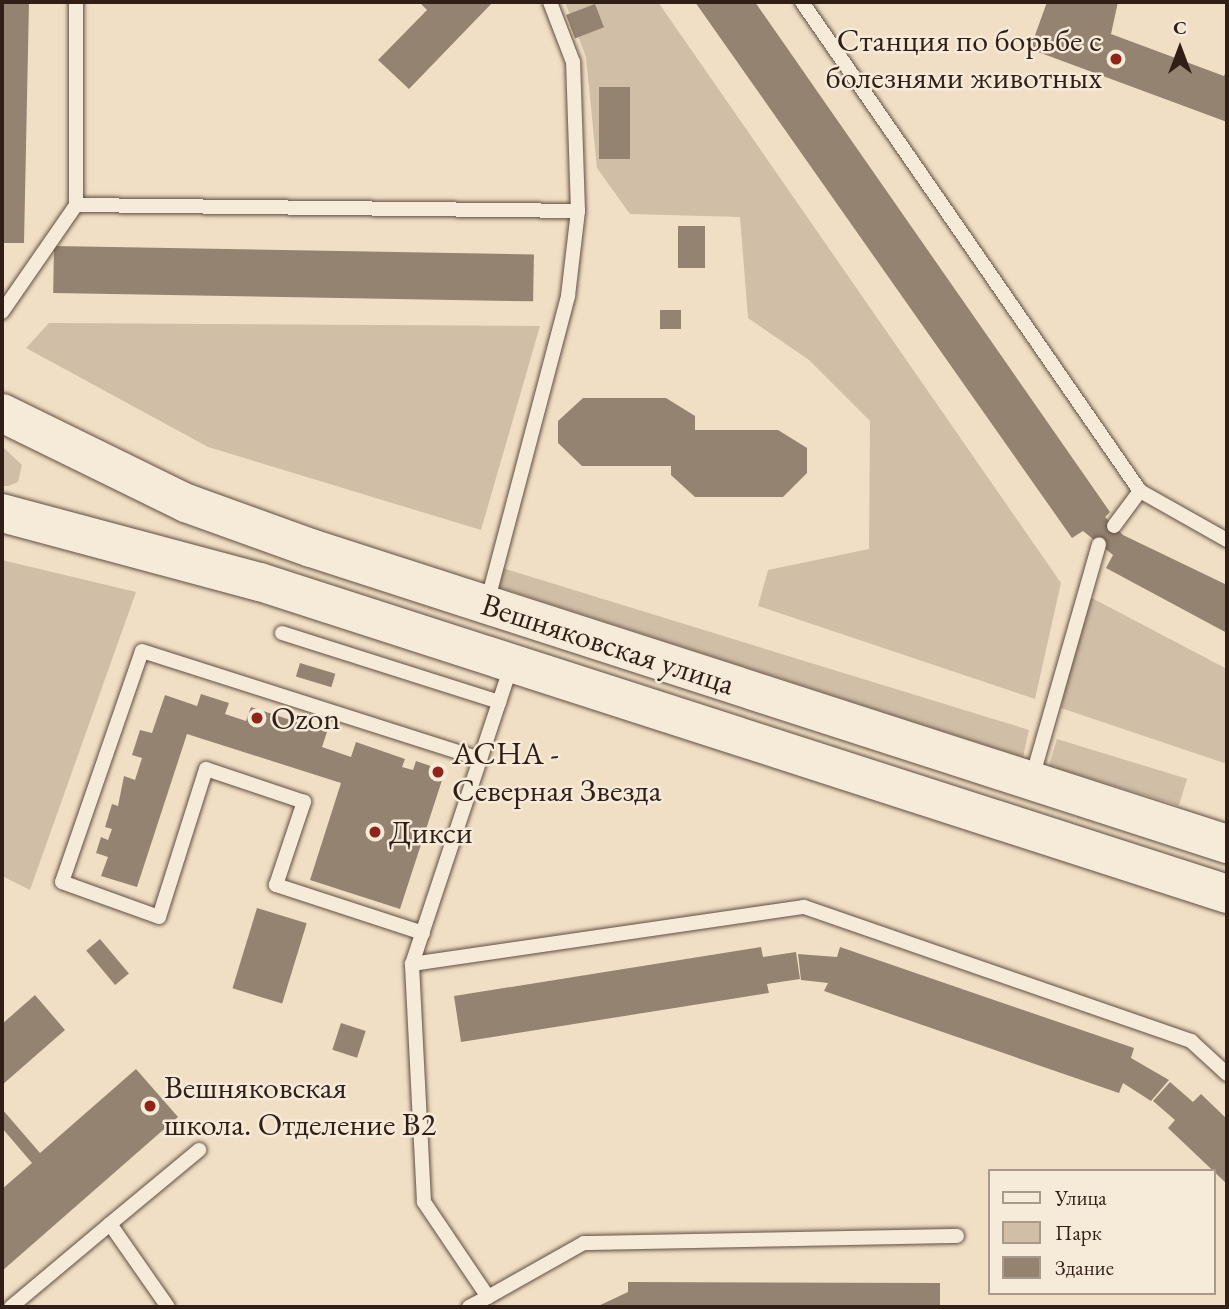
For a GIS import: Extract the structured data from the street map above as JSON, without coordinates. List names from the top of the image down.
{
  "streets": {
    "main road": ["Вешняковская улица"]
  },
  "places": [
    "Станция по борьбе с болезнями животных",
    "Ozon",
    "АСНА - Северная Звезда",
    "Дикси",
    "Вешняковская школа. Отделение В2"
  ],
  "legend": ["Улица", "Парк", "Здание"],
  "north": "top"
}
